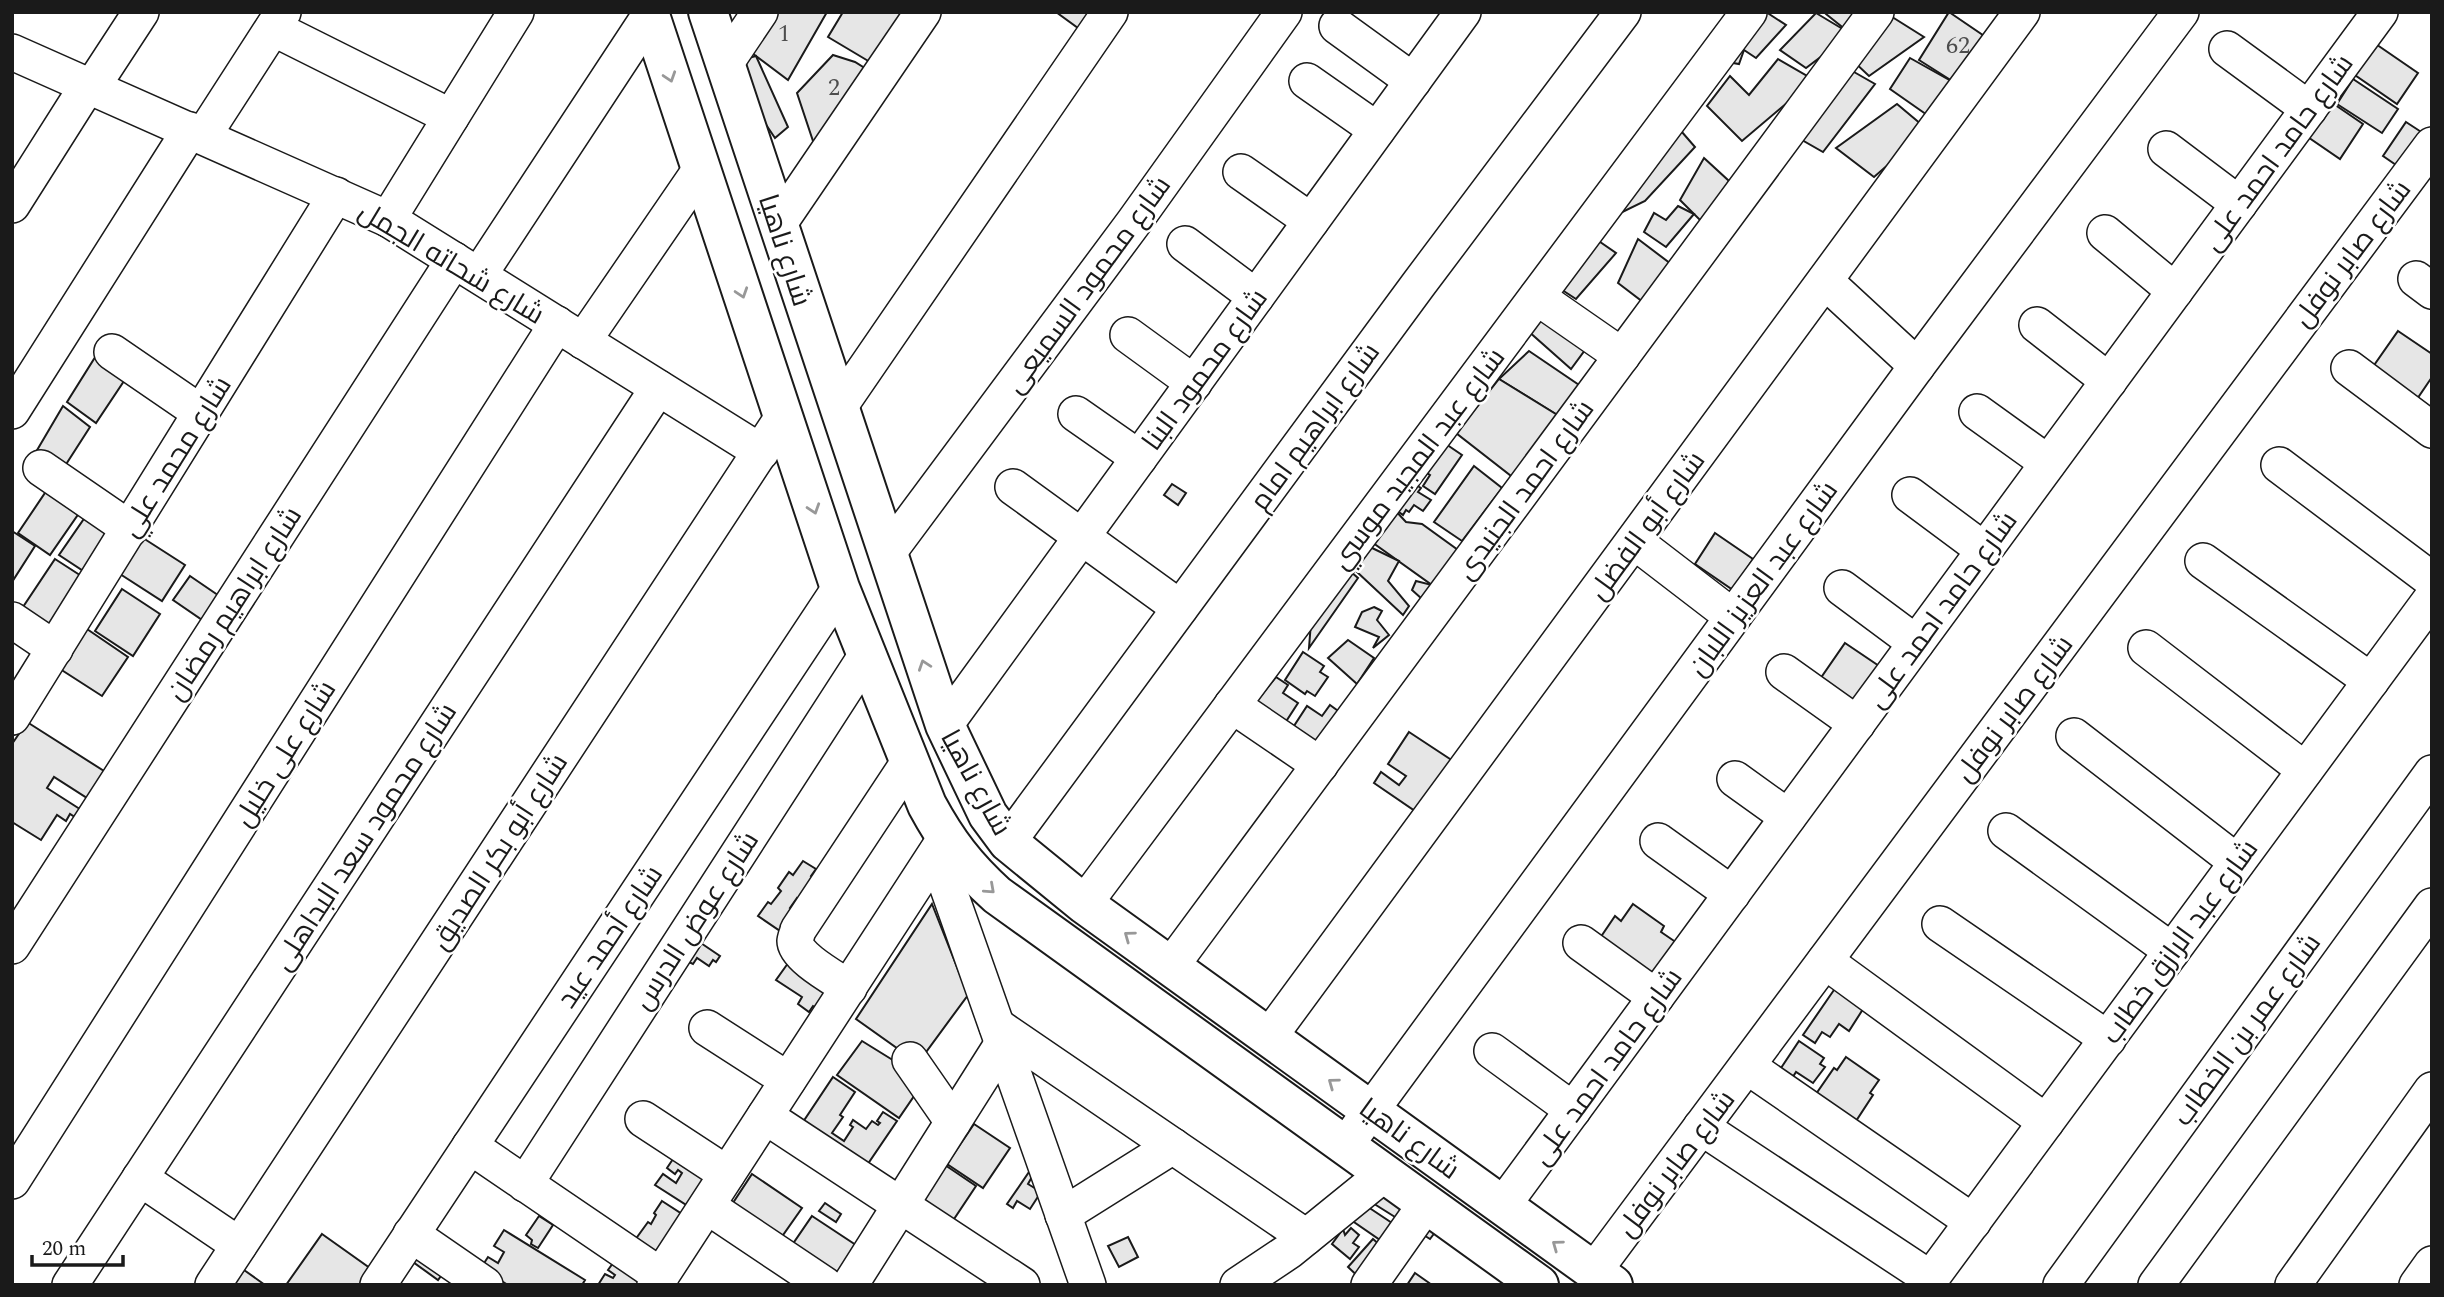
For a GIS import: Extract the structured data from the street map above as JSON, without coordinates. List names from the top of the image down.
{
  "streets": {
    "main road": ["شارع ناهيا"],
    "street": [
      "شارع حامد احمد على",
      "شارع صابر نوفل",
      "شارع شحاته الجمل",
      "شارع محمود السميعى",
      "شارع محمود البنا",
      "شارع ابراهيم امام",
      "شارع محمد علي",
      "شارع عبد المجيد موسي",
      "شارع احمد الجنيدى",
      "شارع أبو الفضل",
      "شارع عبد العزيز اللبان",
      "شارع ابراهيم رمضان",
      "شارع على خليل",
      "شارع محمود سعد البداهلى",
      "شارع أبو بكر الصديق",
      "شارع عوض الدرس",
      "شارع أحمد عيد",
      "شارع عبد الرازق خطاب",
      "شارع عمر بن الخطاب"
    ]
  },
  "crossings": [
    ["شارع حامد احمد على", "شارع ناهيا"],
    ["شارع ناهيا", "شارع صابر نوفل"],
    ["شارع ناهيا", "شارع شحاته الجمل"],
    ["شارع ناهيا", "شارع محمود السميعى"],
    ["شارع ناهيا", "شارع محمود البنا"],
    ["شارع ناهيا", "شارع ابراهيم امام"],
    ["شارع ناهيا", "شارع عبد المجيد موسي"],
    ["شارع ناهيا", "شارع احمد الجنيدى"],
    ["شارع ناهيا", "شارع أبو الفضل"],
    ["شارع ناهيا", "شارع عبد العزيز اللبان"],
    ["شارع ناهيا", "شارع ابراهيم رمضان"],
    ["شارع ناهيا", "شارع على خليل"],
    ["شارع ناهيا", "شارع أبو بكر الصديق"],
    ["شارع ناهيا", "شارع عوض الدرس"],
    ["شارع ناهيا", "شارع أحمد عيد"],
    ["شارع شحاته الجمل", "شارع محمد علي"],
    ["شارع شحاته الجمل", "شارع ابراهيم رمضان"],
    ["شارع شحاته الجمل", "شارع على خليل"],
    ["شارع شحاته الجمل", "شارع محمود سعد البداهلى"],
    ["شارع شحاته الجمل", "شارع أبو بكر الصديق"]
  ],
  "house_numbers": ["1", "62", "2"],
  "scale_bar": "20 m"
}
